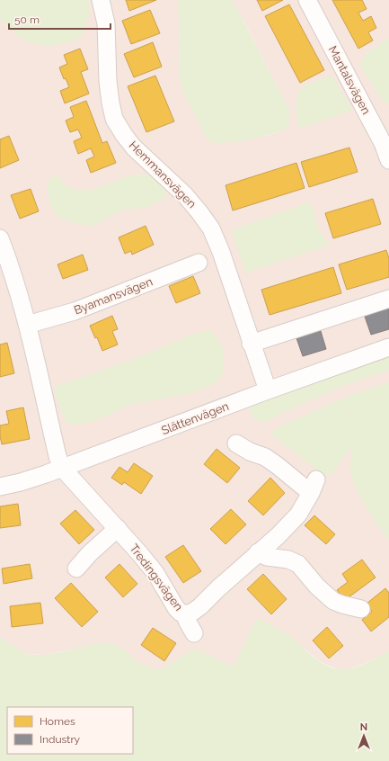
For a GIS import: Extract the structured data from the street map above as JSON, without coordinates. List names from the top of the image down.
{
  "streets": {
    "street": [
      "Mantalsvägen",
      "Hemmansvägen",
      "Byamansvägen",
      "Slättenvägen",
      "Tredingsvägen"
    ]
  },
  "crossings": [
    ["Hemmansvägen", "Slättenvägen"],
    ["Slättenvägen", "Tredingsvägen"]
  ],
  "legend": ["Homes", "Industry"],
  "scale_bar": "50 m",
  "north": "top"
}
